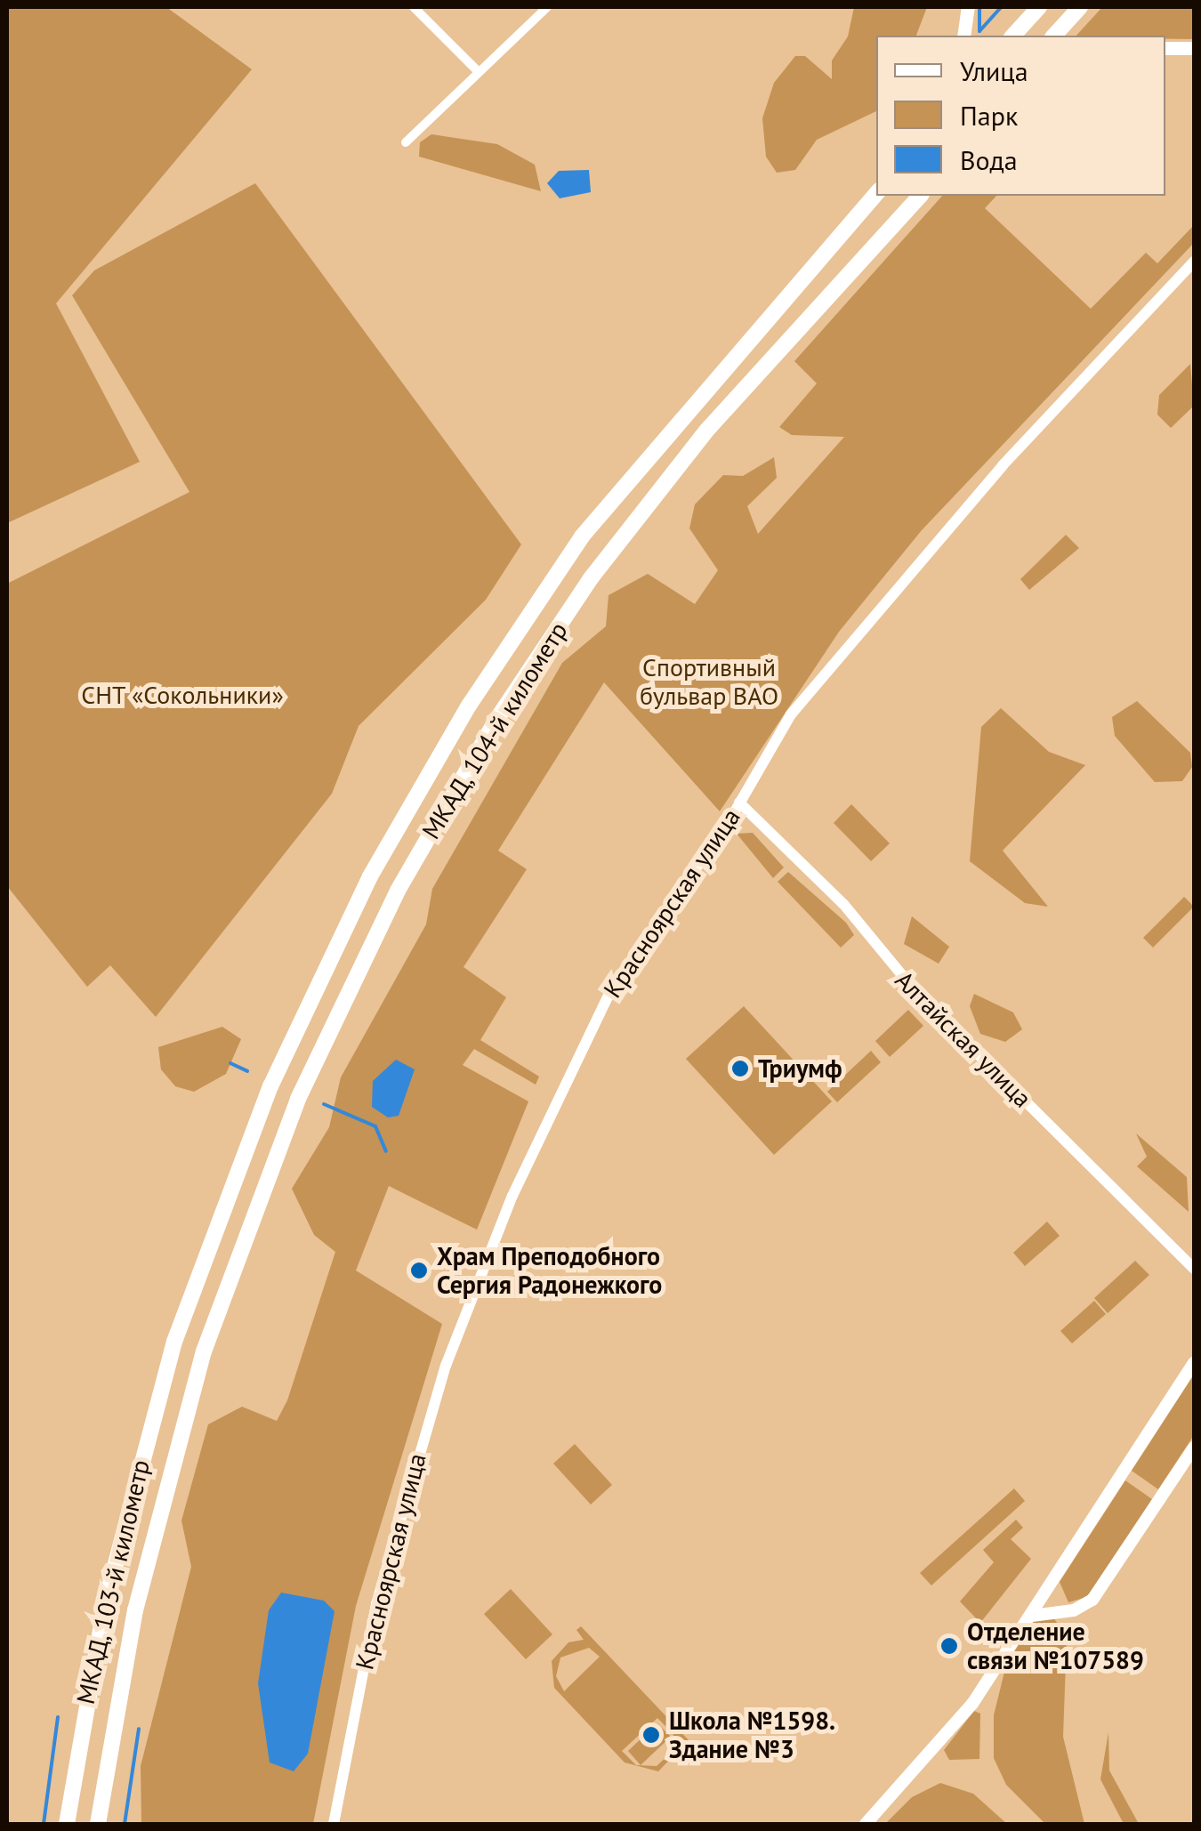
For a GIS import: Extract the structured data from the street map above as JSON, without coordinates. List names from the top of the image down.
{
  "streets": {
    "highway": ["МКАД, 104-й километр", "МКАД, 103-й километр"],
    "street": ["Красноярская улица", "Алтайская улица"]
  },
  "crossings": [
    ["МКАД, 104-й километр", "МКАД, 103-й километр"],
    ["Красноярская улица", "Алтайская улица"]
  ],
  "parks": ["Спортивный бульвар ВАО", "СНТ «Сокольники»"],
  "places": [
    "Триумф",
    "Храм Преподобного Сергия Радонежкого",
    "Отделение связи №107589",
    "Школа №1598. Здание №3"
  ],
  "legend": ["Улица", "Парк", "Вода"]
}
